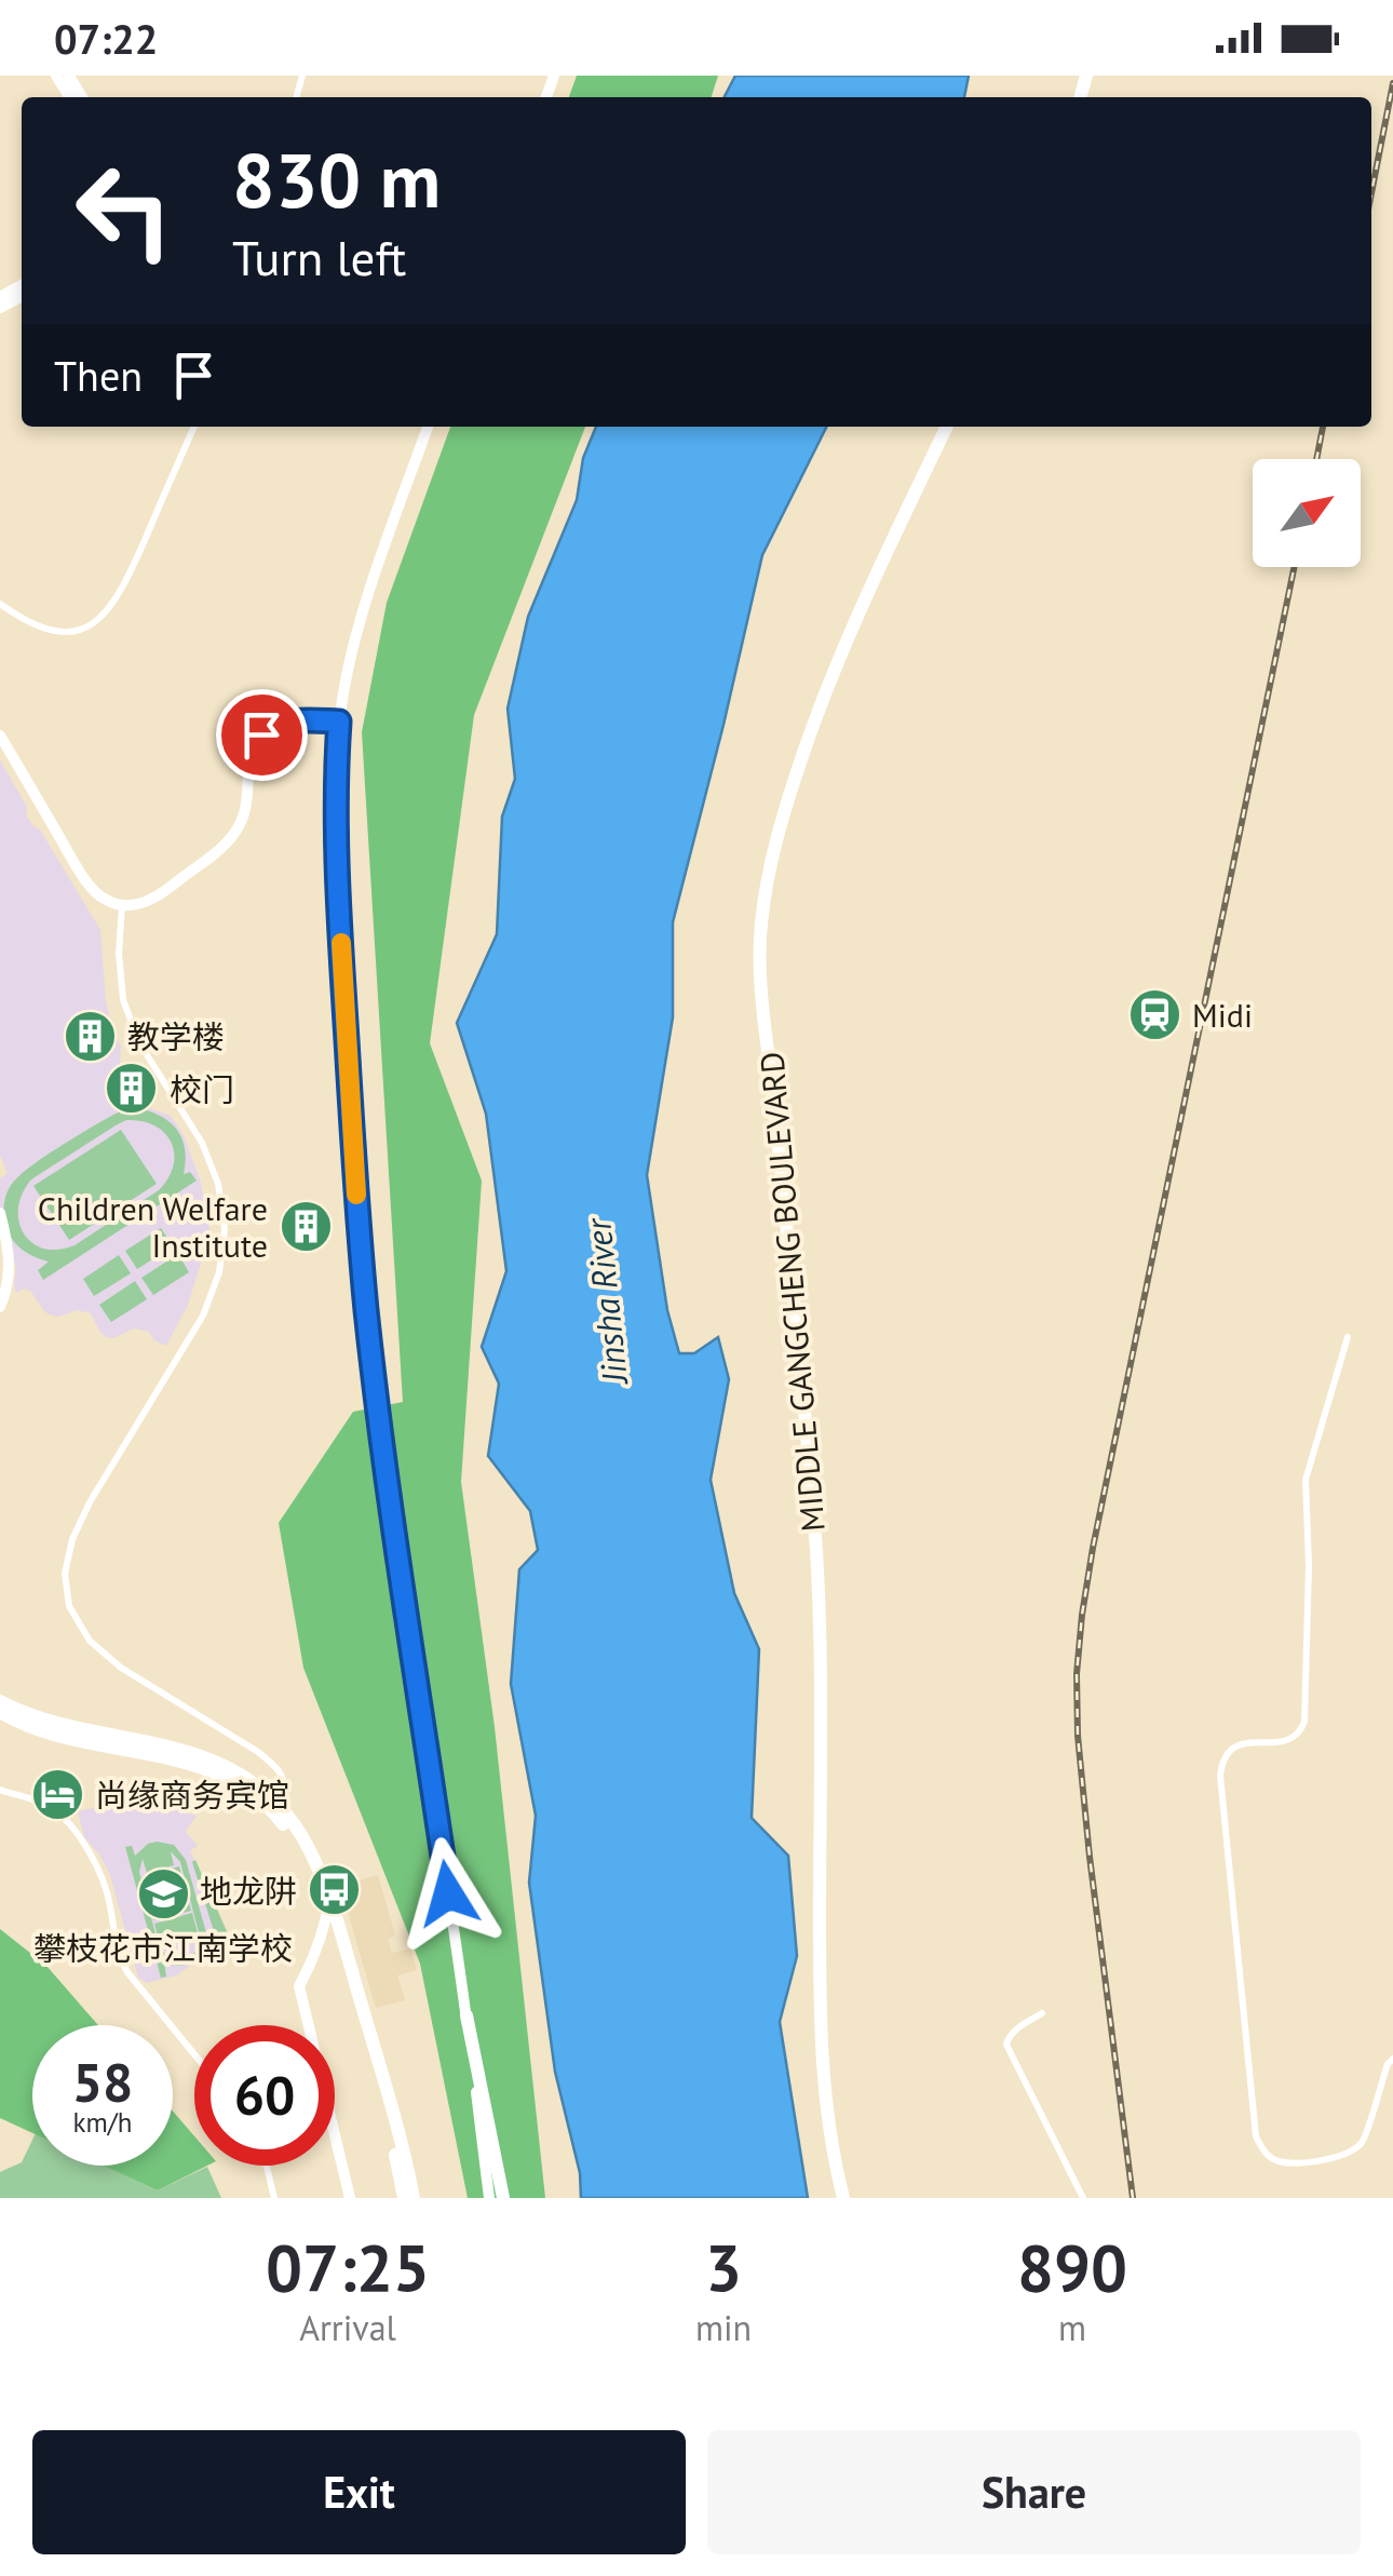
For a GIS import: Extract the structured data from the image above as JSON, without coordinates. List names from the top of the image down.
{
  "streets": {
    "highway": ["MIDDLE GANGCHENG BOULEVARD"]
  },
  "water": ["Jinsha River"],
  "places": {
    "station": ["Midi"],
    "building": ["教学楼", "校门", "Children Welfare Institute"],
    "hotel": ["尚缘商务宾馆"],
    "bus stop": ["地龙阱"],
    "school or university": ["攀枝花市江南学校"]
  },
  "north": "top right",
  "page": {
    "status": "07:22",
    "turn": ["830 m", "Turn left"],
    "then": "Then",
    "speed": "58 km/h",
    "limit": "60",
    "eta": [
      "07:25",
      "Arrival",
      "3",
      "min",
      "890",
      "m"
    ],
    "buttons": ["Exit", "Share"]
  }
}
